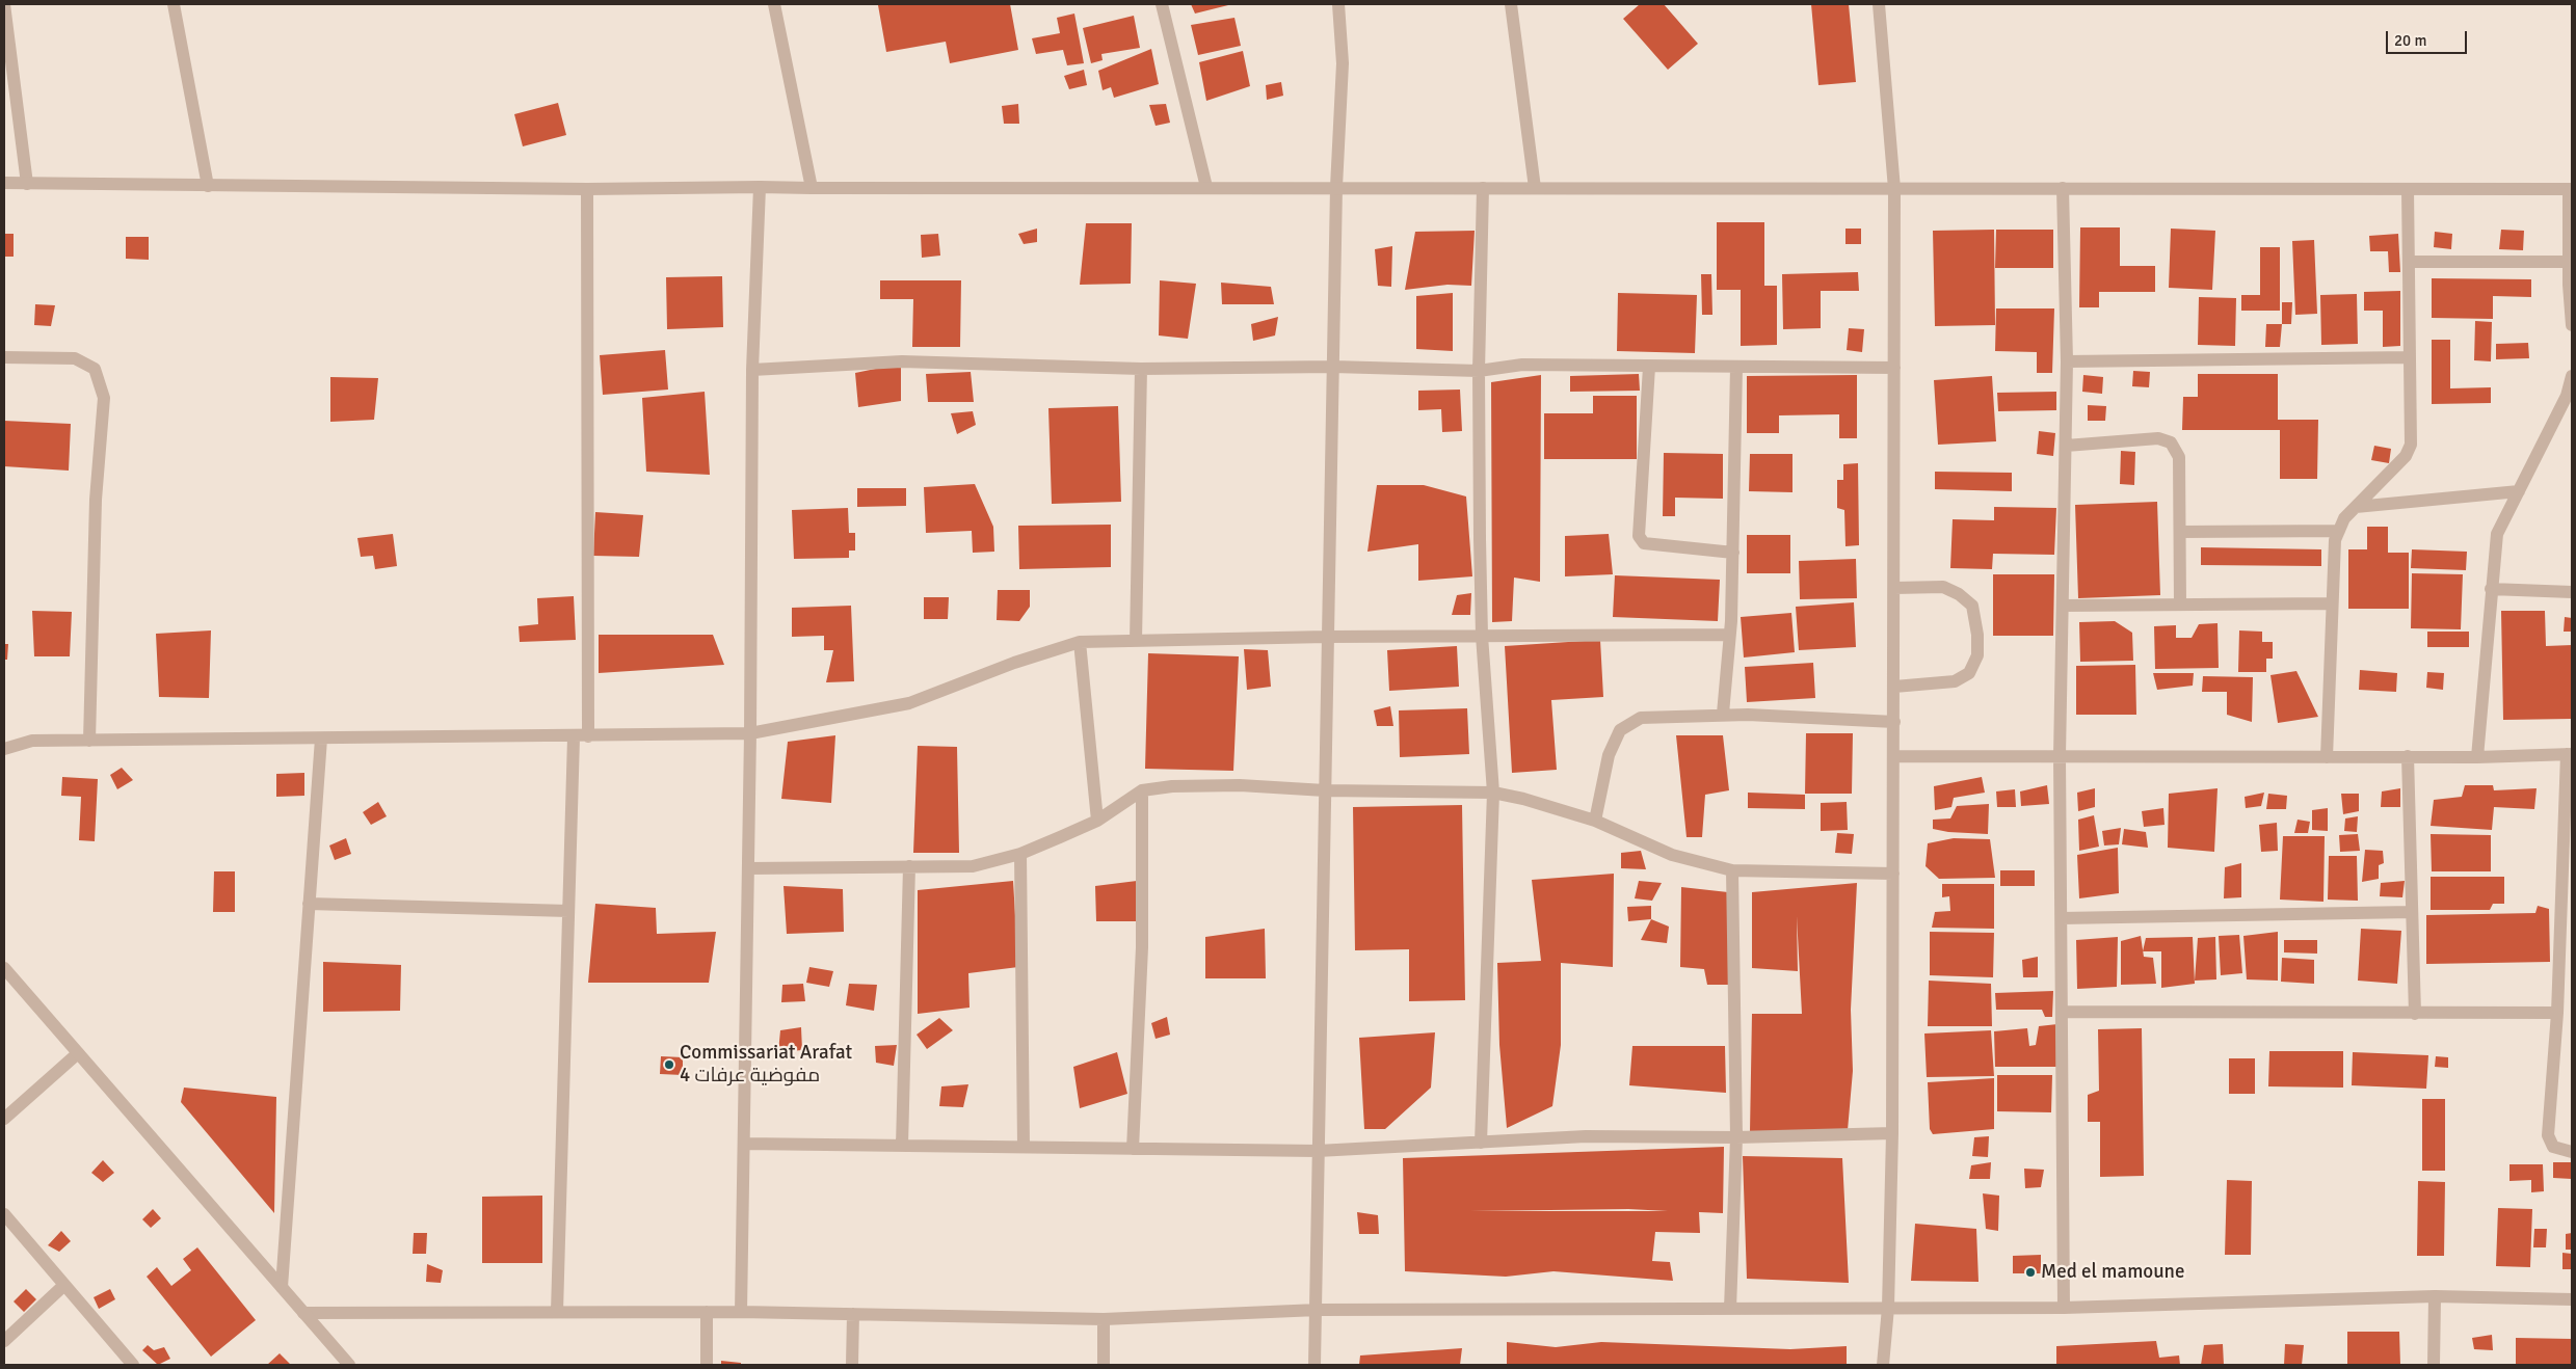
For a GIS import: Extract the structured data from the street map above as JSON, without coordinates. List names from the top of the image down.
{
  "places": ["Commissariat Arafat 4 مفوضية عرفات", "Med el mamoune"],
  "scale_bar": "20 m"
}
